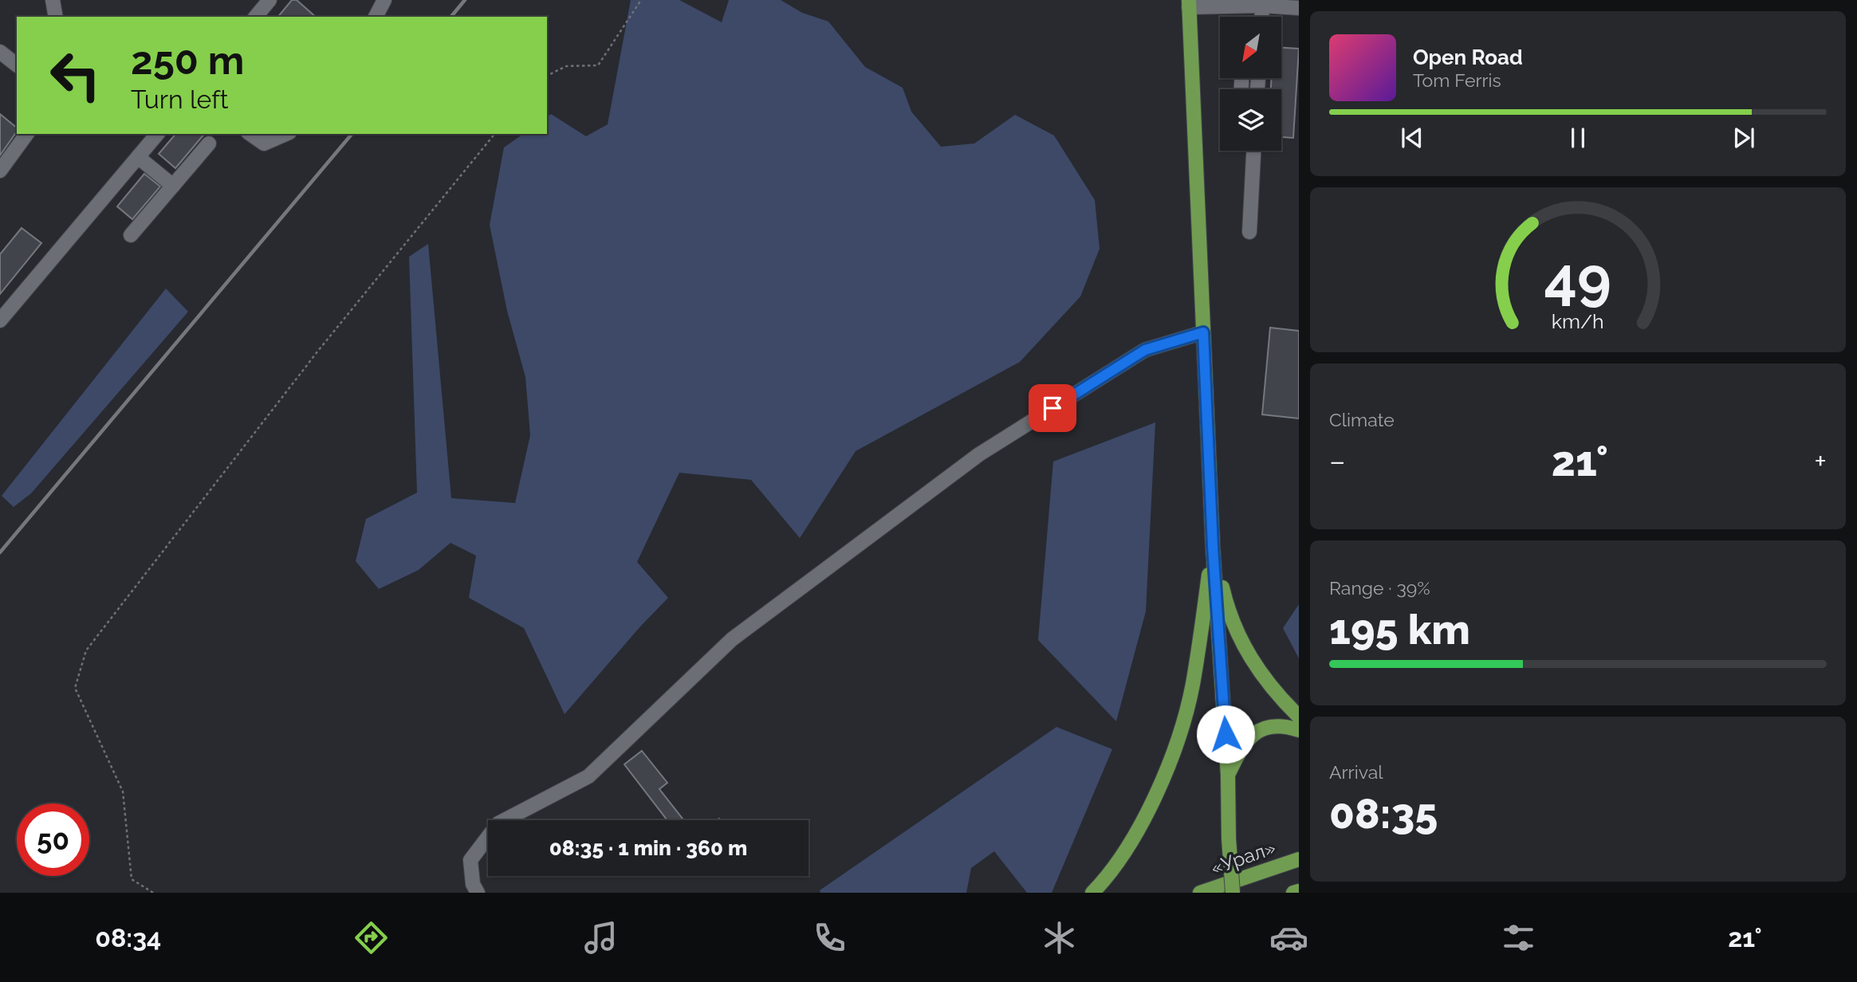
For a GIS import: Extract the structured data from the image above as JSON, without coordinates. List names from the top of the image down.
{
  "streets": {
    "main road": ["«Урал»"]
  },
  "north": "bottom left",
  "page": {
    "turn": ["250 m", "Turn left"],
    "song": ["Open Road", "Tom Ferris"],
    "tile": [
      "Climate",
      ["Range · 39%", "195 km"],
      ["Arrival", "08:35"]
    ],
    "heat": ["−", "21°", "+"],
    "limit": "50",
    "trip": "08:35 · 1 min · 360 m",
    "tabs": ["08:34", "21°"],
    "gauge": ["49", "km/h"]
  }
}
